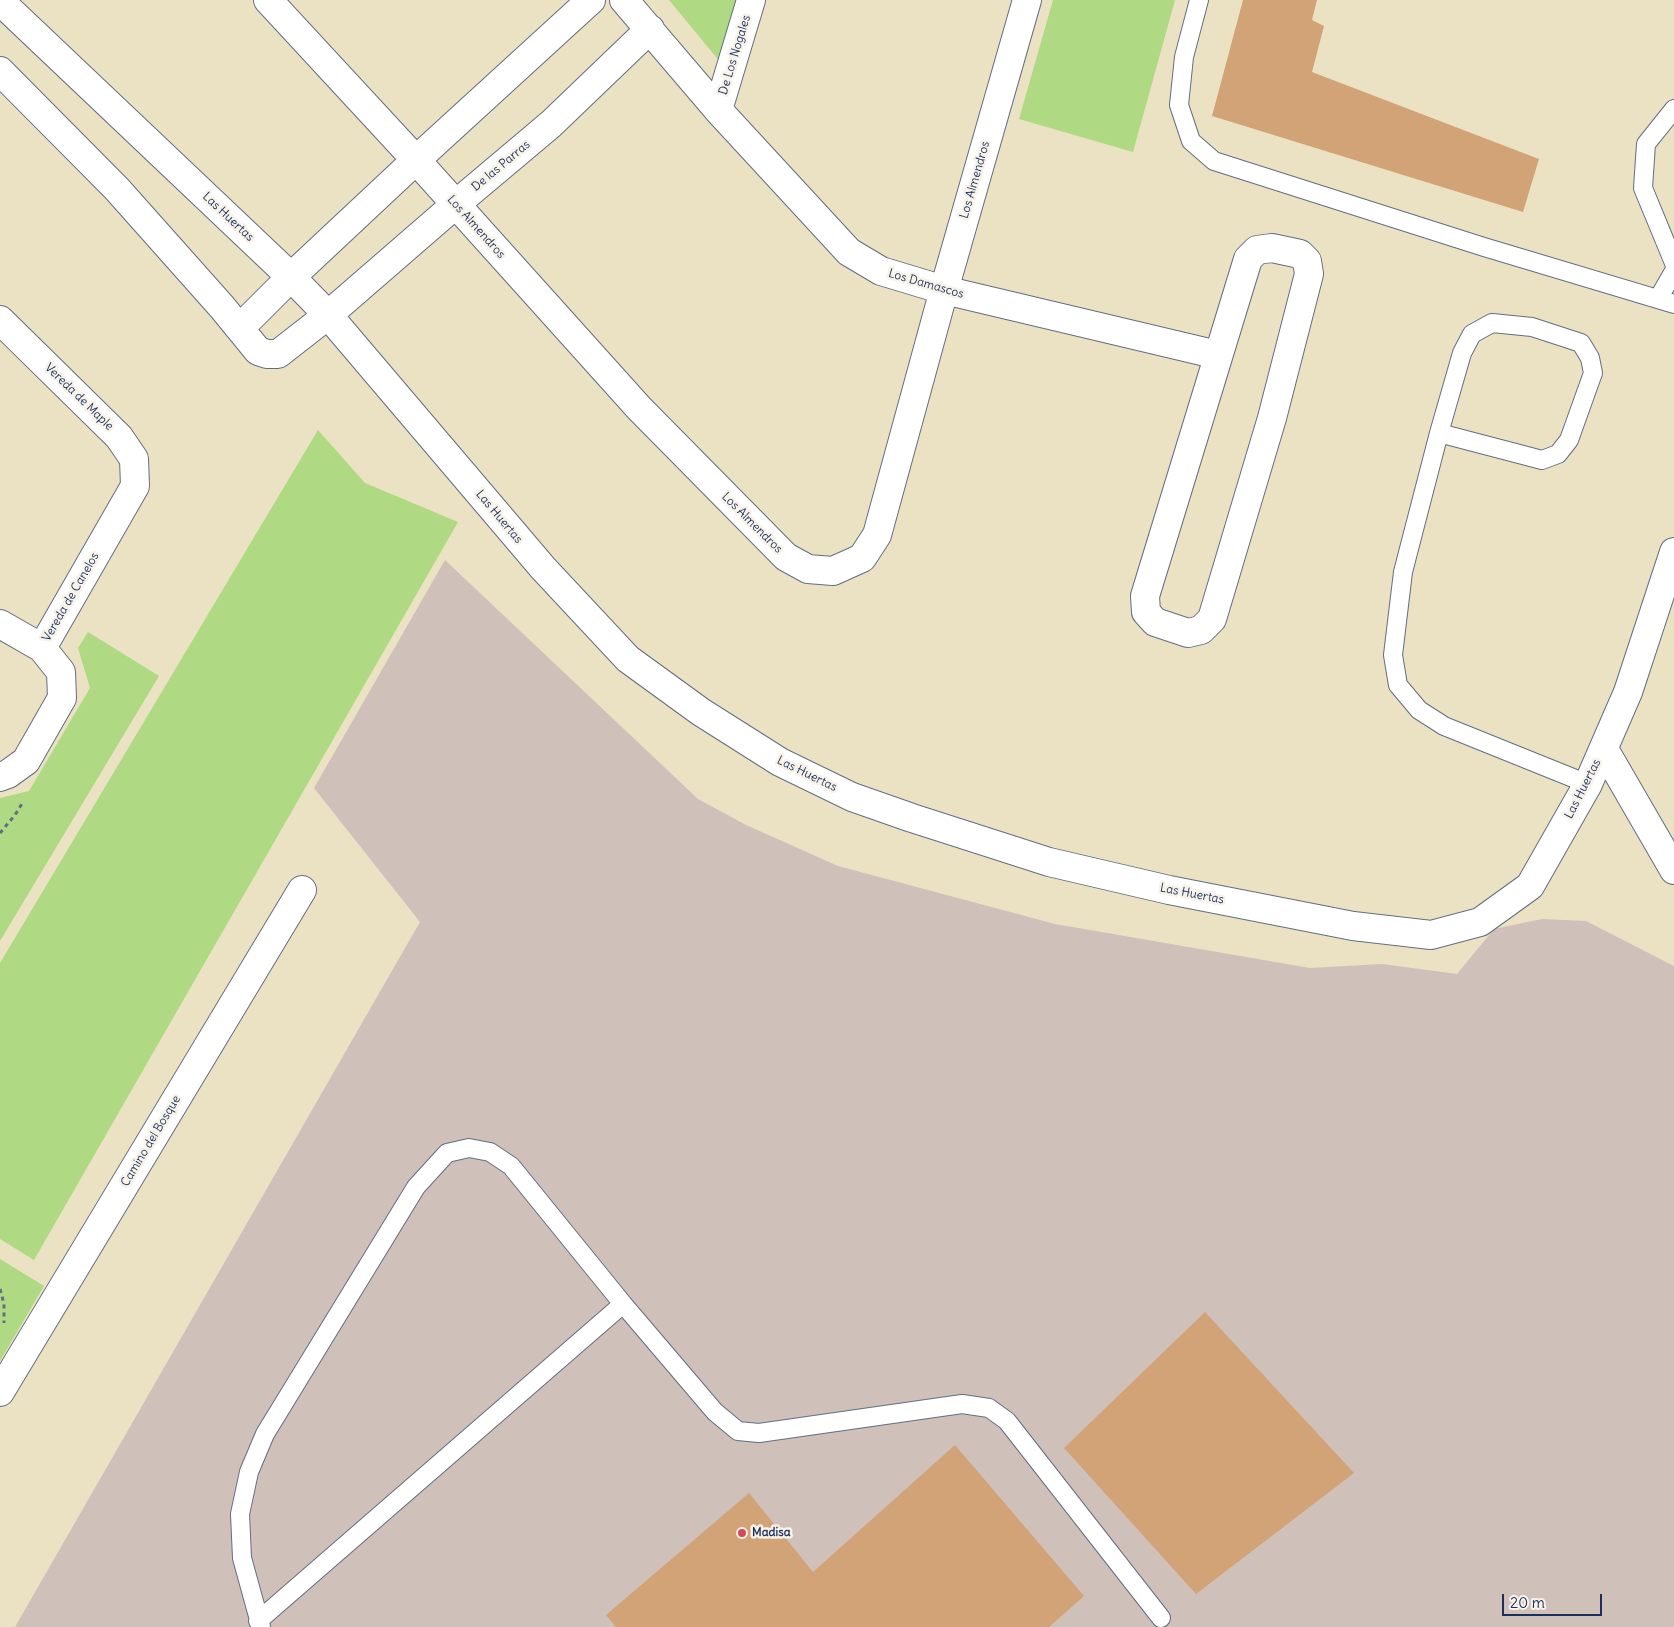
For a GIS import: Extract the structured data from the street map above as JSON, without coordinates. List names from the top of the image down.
{
  "streets": {
    "street": [
      "De Los Nogales",
      "De las Parras",
      "Los Almendros",
      "Las Huertas",
      "Los Damascos",
      "Vereda de Maple",
      "Vereda de Canelos",
      "Camino del Bosque"
    ]
  },
  "crossings": [
    ["De Los Nogales", "Los Damascos"],
    ["De las Parras", "Los Almendros"],
    ["De las Parras", "Las Huertas"],
    ["De las Parras", "Los Damascos"],
    ["Los Almendros", "Los Damascos"],
    ["Vereda de Maple", "Vereda de Canelos"]
  ],
  "places": ["Madisa"],
  "scale_bar": "20 m"
}
